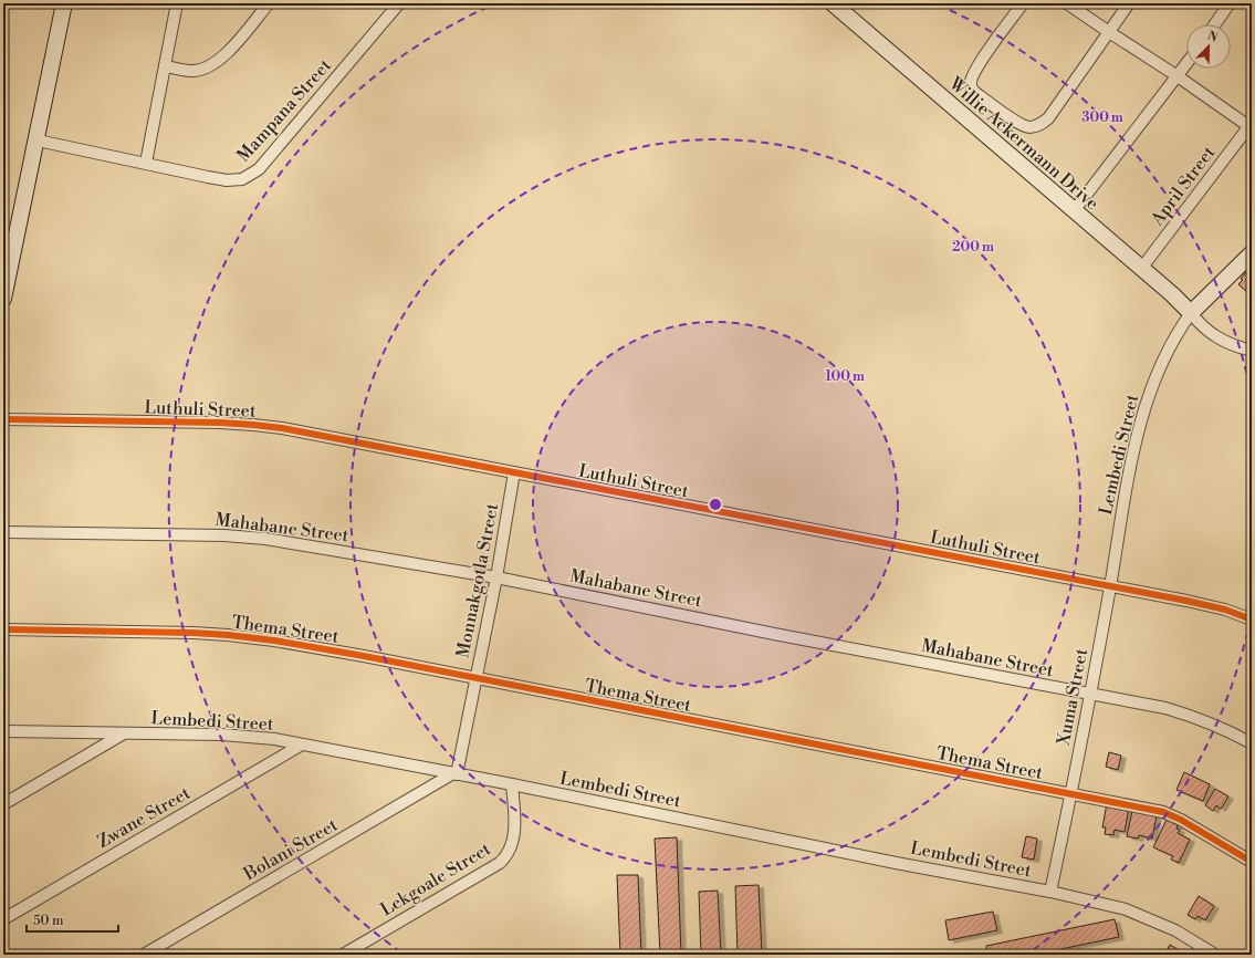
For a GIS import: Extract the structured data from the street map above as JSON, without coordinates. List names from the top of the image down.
{
  "streets": {
    "street": [
      "Mampana Street",
      "Willie Ackermann Drive",
      "April Street",
      "Luthuli Street",
      "Lembedi Street",
      "Mahabane Street",
      "Monnakgotla Street",
      "Thema Street",
      "Xuma Street",
      "Zwane Street",
      "Bolani Street",
      "Lekgoale Street"
    ]
  },
  "crossings": [
    ["Willie Ackermann Drive", "April Street"],
    ["Willie Ackermann Drive", "Lembedi Street"],
    ["Luthuli Street", "Lembedi Street"],
    ["Luthuli Street", "Monnakgotla Street"],
    ["Luthuli Street", "Xuma Street"],
    ["Lembedi Street", "Monnakgotla Street"],
    ["Lembedi Street", "Xuma Street"],
    ["Lembedi Street", "Zwane Street"],
    ["Lembedi Street", "Bolani Street"],
    ["Lembedi Street", "Lekgoale Street"],
    ["Mahabane Street", "Monnakgotla Street"],
    ["Mahabane Street", "Xuma Street"],
    ["Monnakgotla Street", "Thema Street"],
    ["Monnakgotla Street", "Bolani Street"],
    ["Thema Street", "Xuma Street"]
  ],
  "scale_bar": "50 m",
  "north": "top right",
  "rings": ["300 m", "200 m", "100 m"]
}
